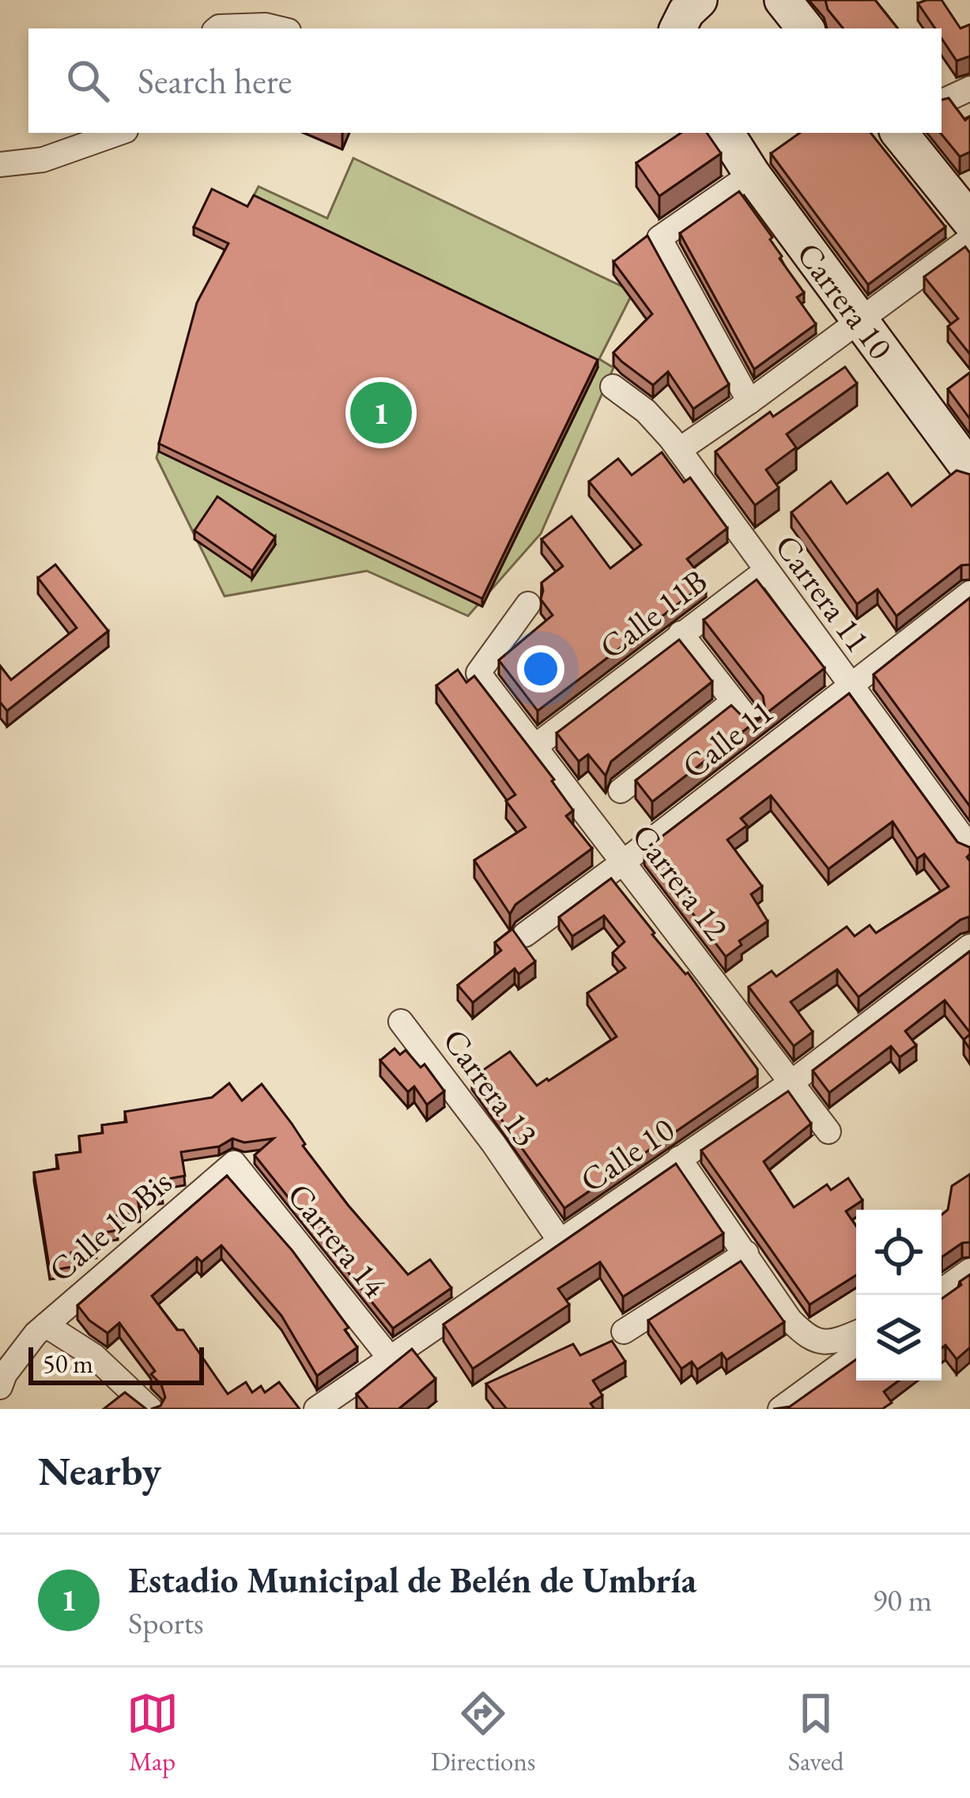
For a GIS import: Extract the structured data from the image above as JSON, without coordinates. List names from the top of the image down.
{
  "streets": {
    "main road": ["Carrera 10"],
    "street": [
      "Carrera 11",
      "Calle 11B",
      "Calle 11",
      "Carrera 12",
      "Carrera 13",
      "Calle 10",
      "Calle 10 Bis",
      "Carrera 14"
    ]
  },
  "crossings": [
    ["Carrera 11", "Calle 11B"],
    ["Carrera 11", "Calle 11"],
    ["Calle 11B", "Carrera 12"],
    ["Calle 11", "Carrera 12"],
    ["Carrera 12", "Calle 10"],
    ["Carrera 13", "Calle 10"],
    ["Calle 10", "Carrera 14"],
    ["Calle 10 Bis", "Carrera 14"]
  ],
  "scale_bar": "50 m",
  "page": {
    "search": "Search here",
    "pins": "1",
    "scale": "50 m",
    "heading": "Nearby",
    "list": [
      {
        "mark": "1",
        "name": "Estadio Municipal de Belén de Umbría",
        "note": "Sports",
        "value": "90 m"
      }
    ],
    "nav": ["Map", "Directions", "Saved"]
  }
}
